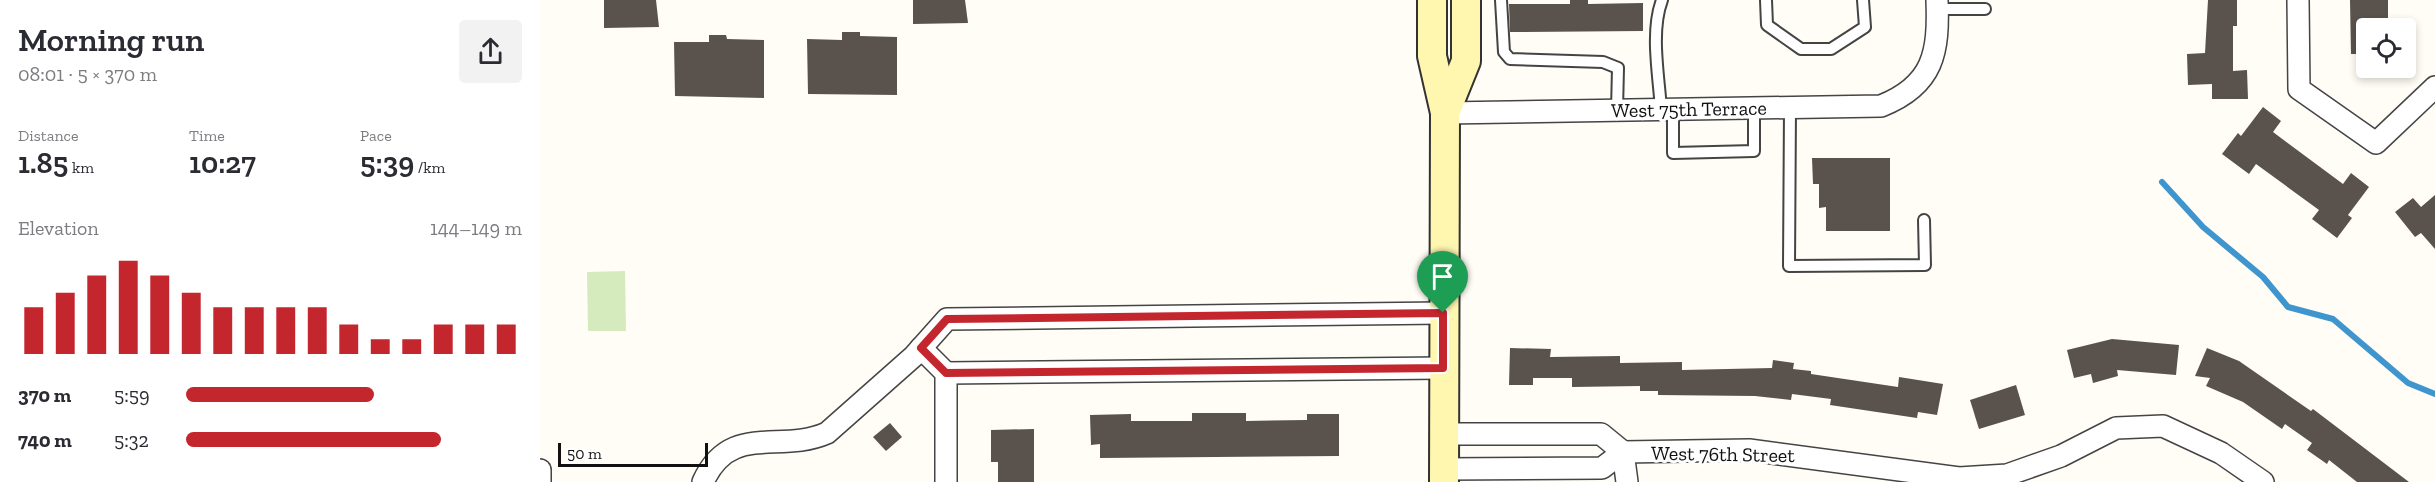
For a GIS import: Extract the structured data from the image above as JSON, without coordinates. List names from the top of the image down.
{
  "streets": {
    "street": ["West 75th Terrace", "West 76th Street"]
  },
  "scale_bar": "50 m",
  "page": {
    "heading": ["Morning run", "08:01 · 5 × 370 m"],
    "stats": [
      ["Distance", "1.85 km"],
      ["Time", "10:27"],
      ["Pace", "5:39 /km"]
    ],
    "chart": ["Elevation", "144–149 m"],
    "list": [
      {
        "name": "370 m",
        "note": "5:59"
      },
      {
        "name": "740 m",
        "note": "5:32"
      }
    ],
    "scale": "50 m"
  }
}
